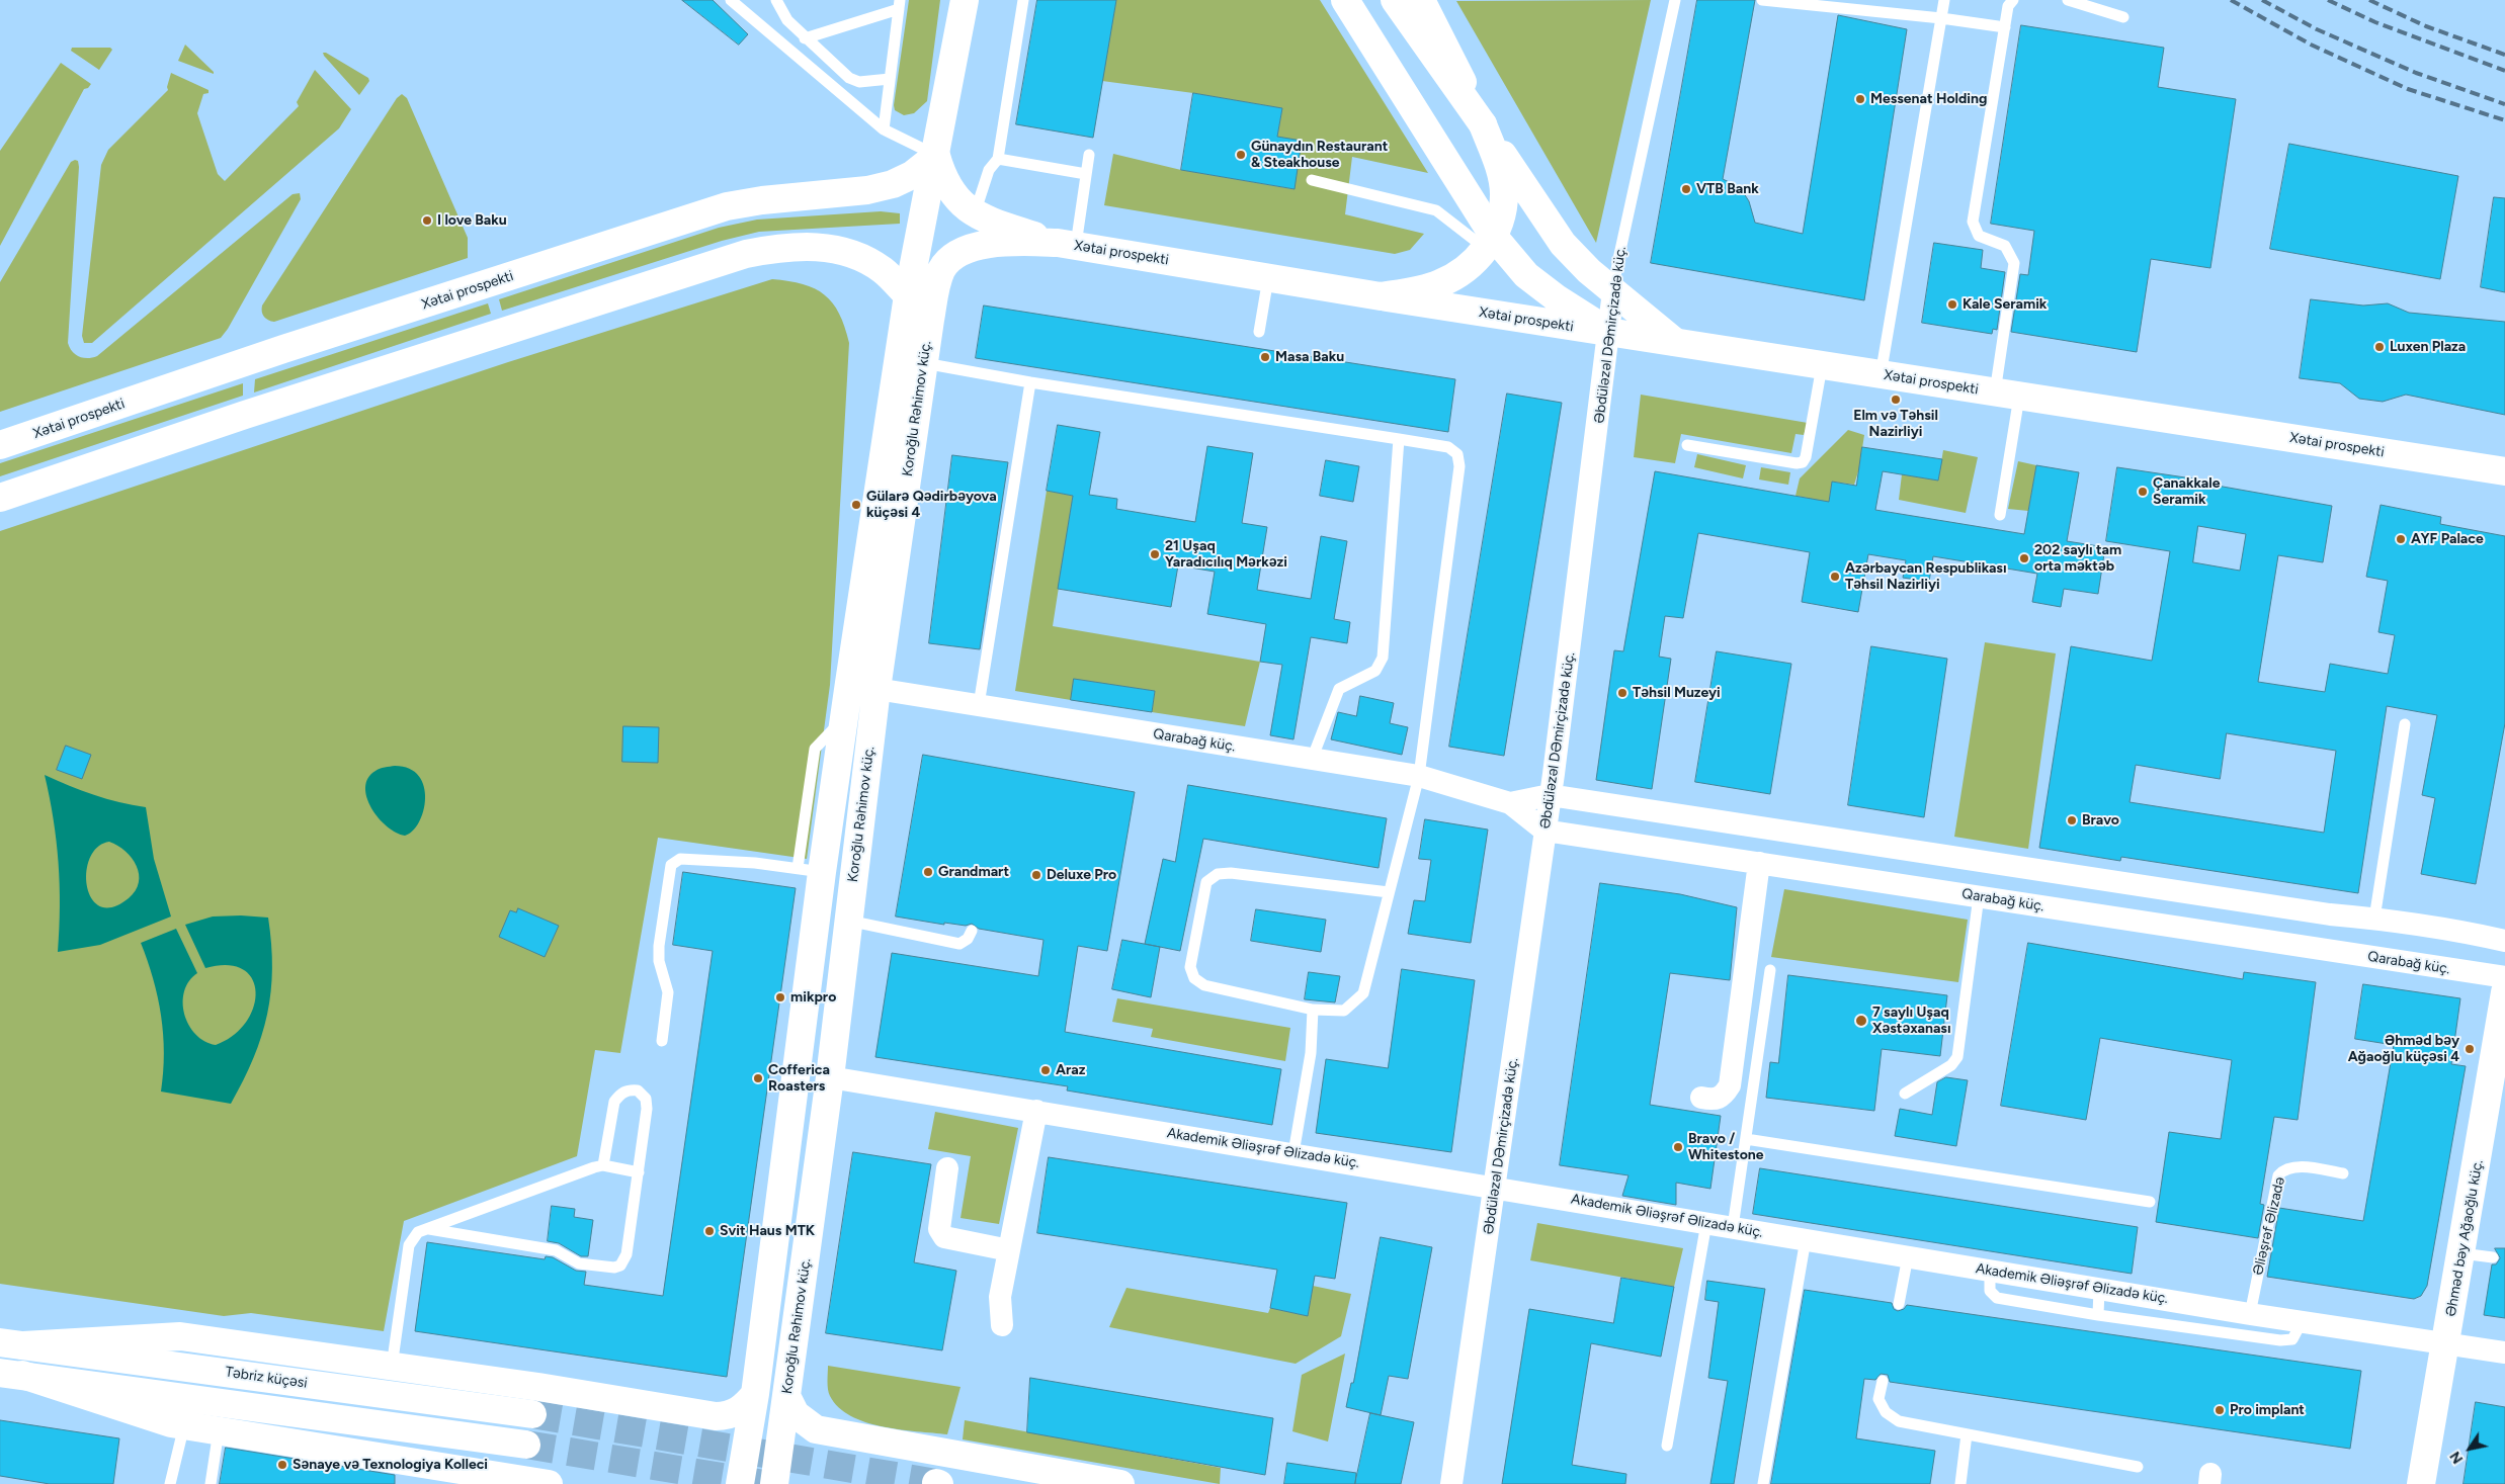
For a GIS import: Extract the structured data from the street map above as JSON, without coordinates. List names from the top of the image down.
{
  "streets": {
    "main road": [
      "Xətai prospekti",
      "Koroğlu Rəhimov küç.",
      "Əhməd bəy Ağaoğlu küç.",
      "Təbriz küçəsi"
    ],
    "street": ["Əbdüləzəl DƏmirçizadə küç.", "Qarabağ küç.", "Akademik Əliəşrəf Əlizadə küç."],
    "lane": ["Əliəşrəf Əlizadə"]
  },
  "crossings": [
    ["Xətai prospekti", "Əbdüləzəl DƏmirçizadə küç."],
    ["Xətai prospekti", "Koroğlu Rəhimov küç."],
    ["Əbdüləzəl DƏmirçizadə küç.", "Qarabağ küç."],
    ["Əbdüləzəl DƏmirçizadə küç.", "Akademik Əliəşrəf Əlizadə küç."],
    ["Koroğlu Rəhimov küç.", "Qarabağ küç."],
    ["Koroğlu Rəhimov küç.", "Akademik Əliəşrəf Əlizadə küç."],
    ["Akademik Əliəşrəf Əlizadə küç.", "Əliəşrəf Əlizadə"],
    ["Akademik Əliəşrəf Əlizadə küç.", "Əhməd bəy Ağaoğlu küç."]
  ],
  "places": [
    "Messenat Holding",
    "Günaydın Restaurant & Steakhouse",
    "VTB Bank",
    "I love Baku",
    "Kale Seramik",
    "Luxen Plaza",
    "Masa Baku",
    "Elm və Təhsil Nazirliyi",
    "Çanakkale Seramik",
    "Gülarə Qədirbəyova küçəsi 4",
    "AYF Palace",
    "21 Uşaq Yaradıcılıq Mərkəzi",
    "202 saylı tam orta məktəb",
    "Azərbaycan Respublikası Təhsil Nazirliyi",
    "Təhsil Muzeyi",
    "Bravo",
    "Grandmart",
    "Deluxe Pro",
    "mikpro",
    "7 saylı Uşaq Xəstəxanası",
    "Əhməd bəy Ağaoğlu küçəsi 4",
    "Araz",
    "Cofferica Roasters",
    "Bravo / Whitestone",
    "Svit Haus MTK",
    "Pro implant",
    "Sənaye və Texnologiya Kolleci"
  ],
  "north": "bottom left"
}
